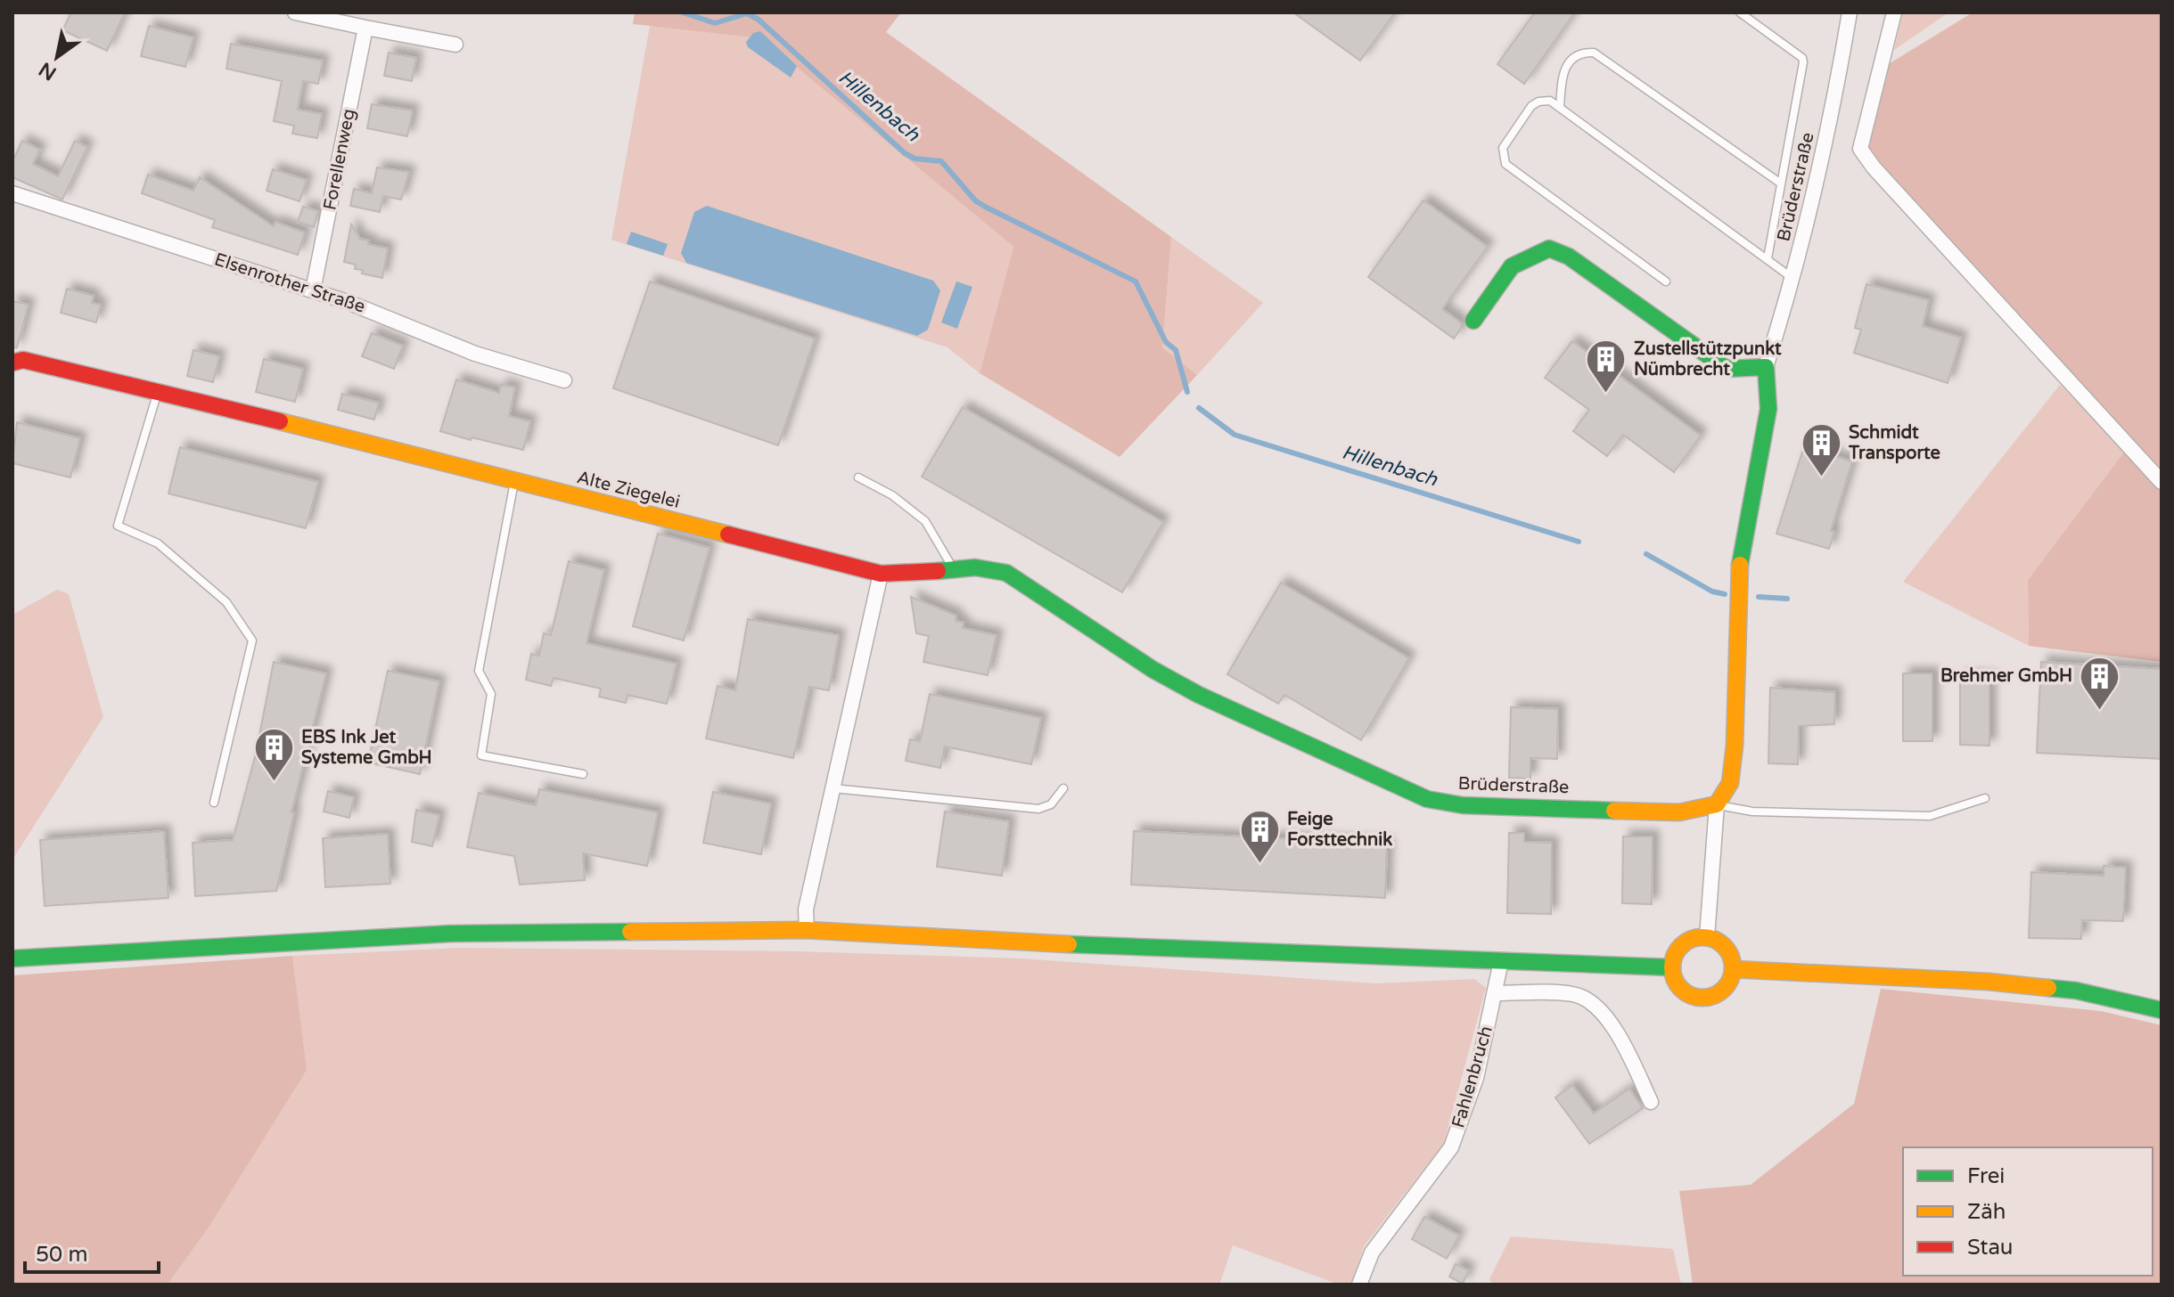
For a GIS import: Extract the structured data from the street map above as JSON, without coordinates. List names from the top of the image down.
{
  "streets": {
    "street": [
      "Forellenweg",
      "Brüderstraße",
      "Elsenrother Straße",
      "Alte Ziegelei",
      "Fahlenbruch"
    ]
  },
  "crossings": [
    ["Forellenweg", "Elsenrother Straße"],
    ["Brüderstraße", "Alte Ziegelei"]
  ],
  "water": ["Hillenbach"],
  "places": {
    "building": [
      "Zustellstützpunkt Nümbrecht",
      "Schmidt Transporte",
      "Brehmer GmbH",
      "EBS Ink Jet Systeme GmbH",
      "Feige Forsttechnik"
    ]
  },
  "legend": ["Frei", "Zäh", "Stau"],
  "scale_bar": "50 m",
  "north": "bottom left"
}
